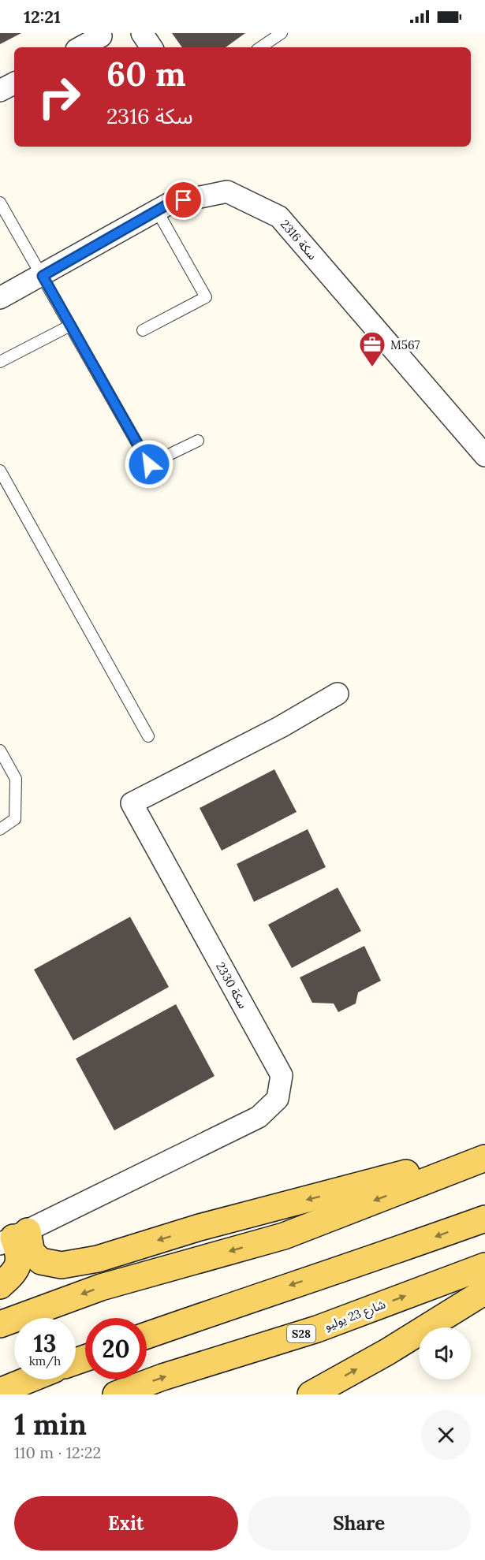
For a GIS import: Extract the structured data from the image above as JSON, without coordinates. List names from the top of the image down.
{
  "streets": {
    "main road": ["شارع 23 يوليو", "S28"],
    "street": ["2316 سكة", "سكة 2330"]
  },
  "places": {
    "office": ["M567"]
  },
  "page": {
    "status": "12:21",
    "turn": ["60 m", "2316 سكة"],
    "speed": "13 km/h",
    "limit": "20",
    "heading": ["1 min", "110 m · 12:22"],
    "buttons": ["Exit", "Share"]
  }
}
